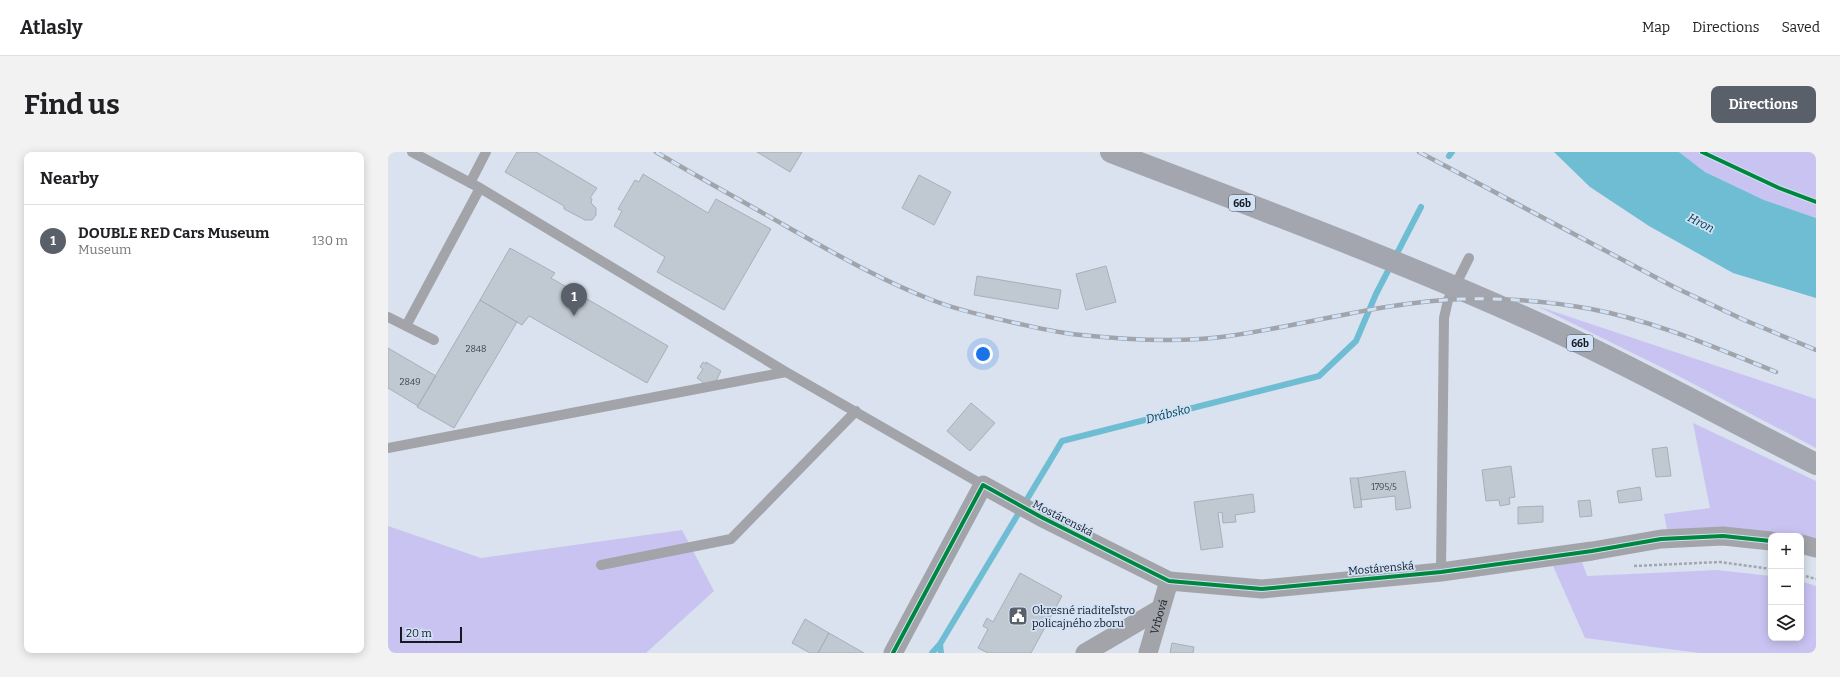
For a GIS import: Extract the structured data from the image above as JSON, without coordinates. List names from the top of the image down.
{
  "streets": {
    "main road": ["66b"],
    "street": ["Mostárenská", "Vrbová"]
  },
  "crossings": [
    ["Mostárenská", "Vrbová"]
  ],
  "water": ["Hron", "Drábsko"],
  "places": {
    "public building": ["Okresné riaditeľstvo policajného zboru"]
  },
  "house_numbers": ["2848", "2849", "1795/5"],
  "scale_bar": "20 m",
  "page": {
    "header": "Atlasly",
    "nav": ["Map", "Directions", "Saved"],
    "buttons": "Directions",
    "title": "Find us",
    "heading": "Nearby",
    "list": [
      {
        "mark": "1",
        "name": "DOUBLE RED Cars Museum",
        "note": "Museum",
        "value": "130 m"
      }
    ],
    "pins": "1",
    "map_buttons": ["+", "−"],
    "scale": "20 m"
  }
}
